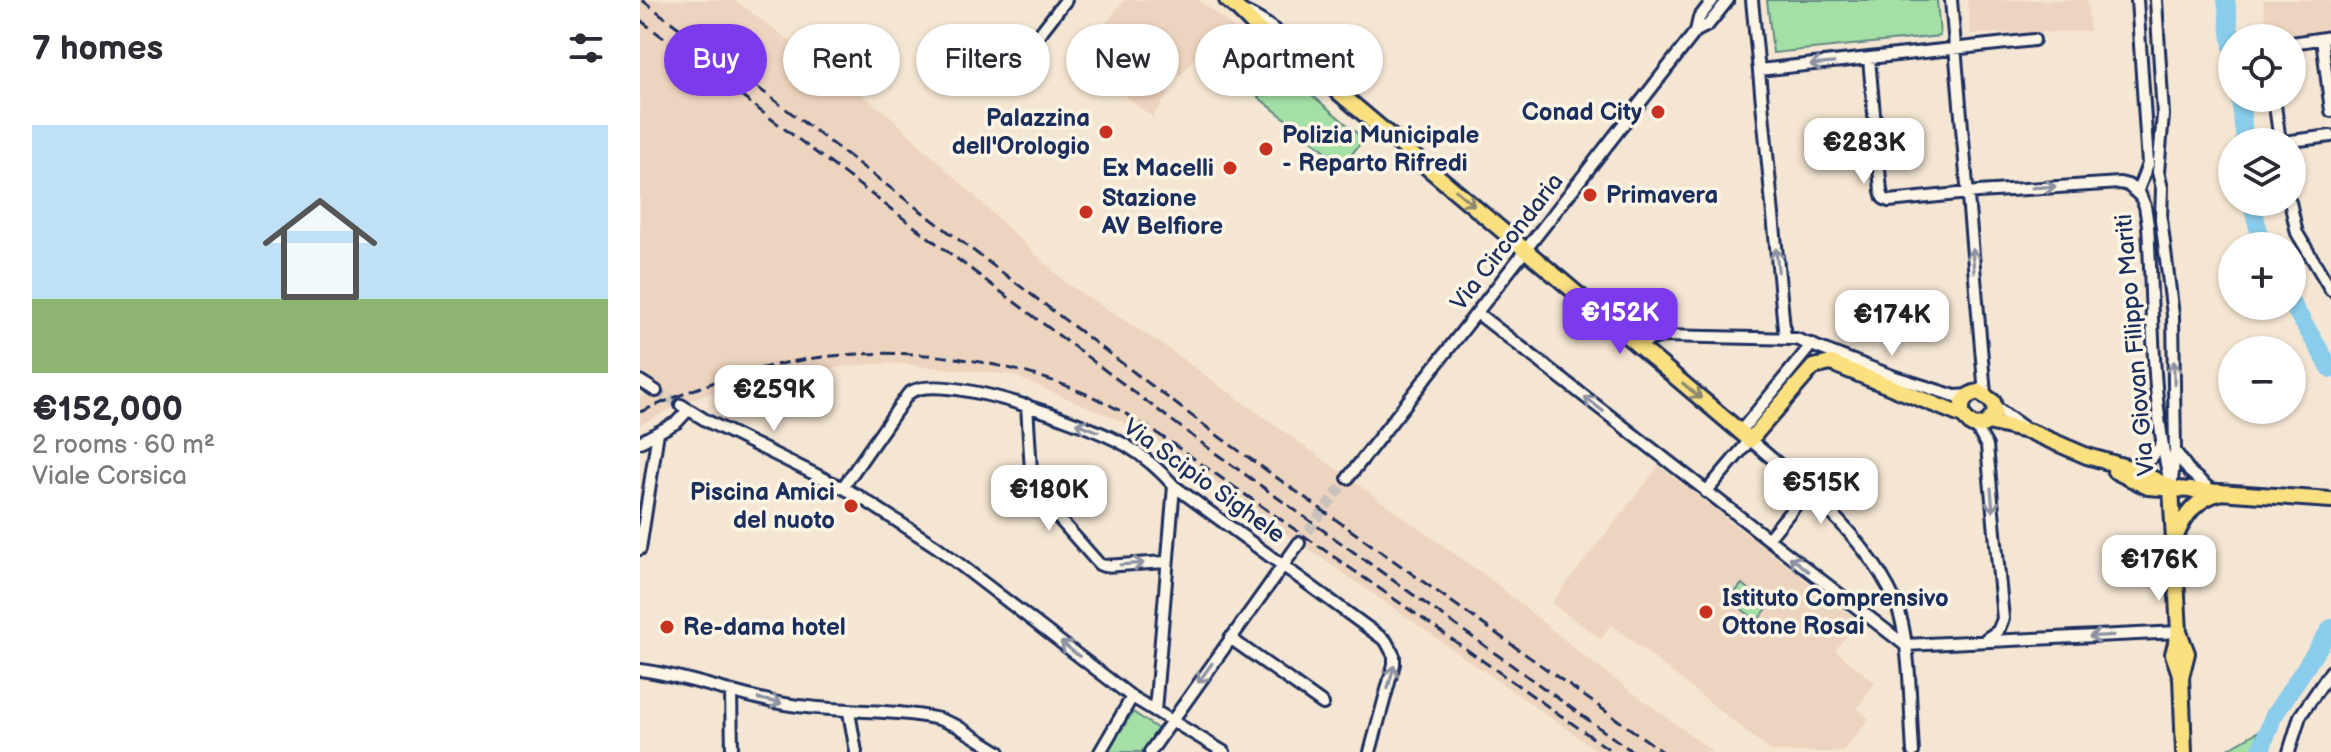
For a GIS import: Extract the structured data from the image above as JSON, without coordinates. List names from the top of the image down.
{
  "streets": {
    "main road": ["Via Giovan Filippo Mariti"],
    "street": ["Via Circondaria", "Via Scipio Sighele"]
  },
  "one_way": ["Via Scipio Sighele"],
  "places": [
    "Conad City",
    "Palazzina dell'Orologio",
    "Polizia Municipale - Reparto Rifredi",
    "Ex Macelli",
    "Primavera",
    "Stazione AV Belfiore",
    "Piscina Amici del nuoto",
    "Istituto Comprensivo Ottone Rosai",
    "Re-dama hotel"
  ],
  "page": {
    "heading": "7 homes",
    "map_buttons": ["+", "−"],
    "chip": [
      "Buy",
      "Rent",
      "Filters",
      "New",
      "Apartment"
    ],
    "list": [
      {
        "name": "€152,000",
        "note": "2 rooms · 60 m² · Viale Corsica"
      }
    ],
    "price": [
      "€283K",
      "€152K",
      "€174K",
      "€259K",
      "€515K",
      "€180K",
      "€176K"
    ]
  }
}
